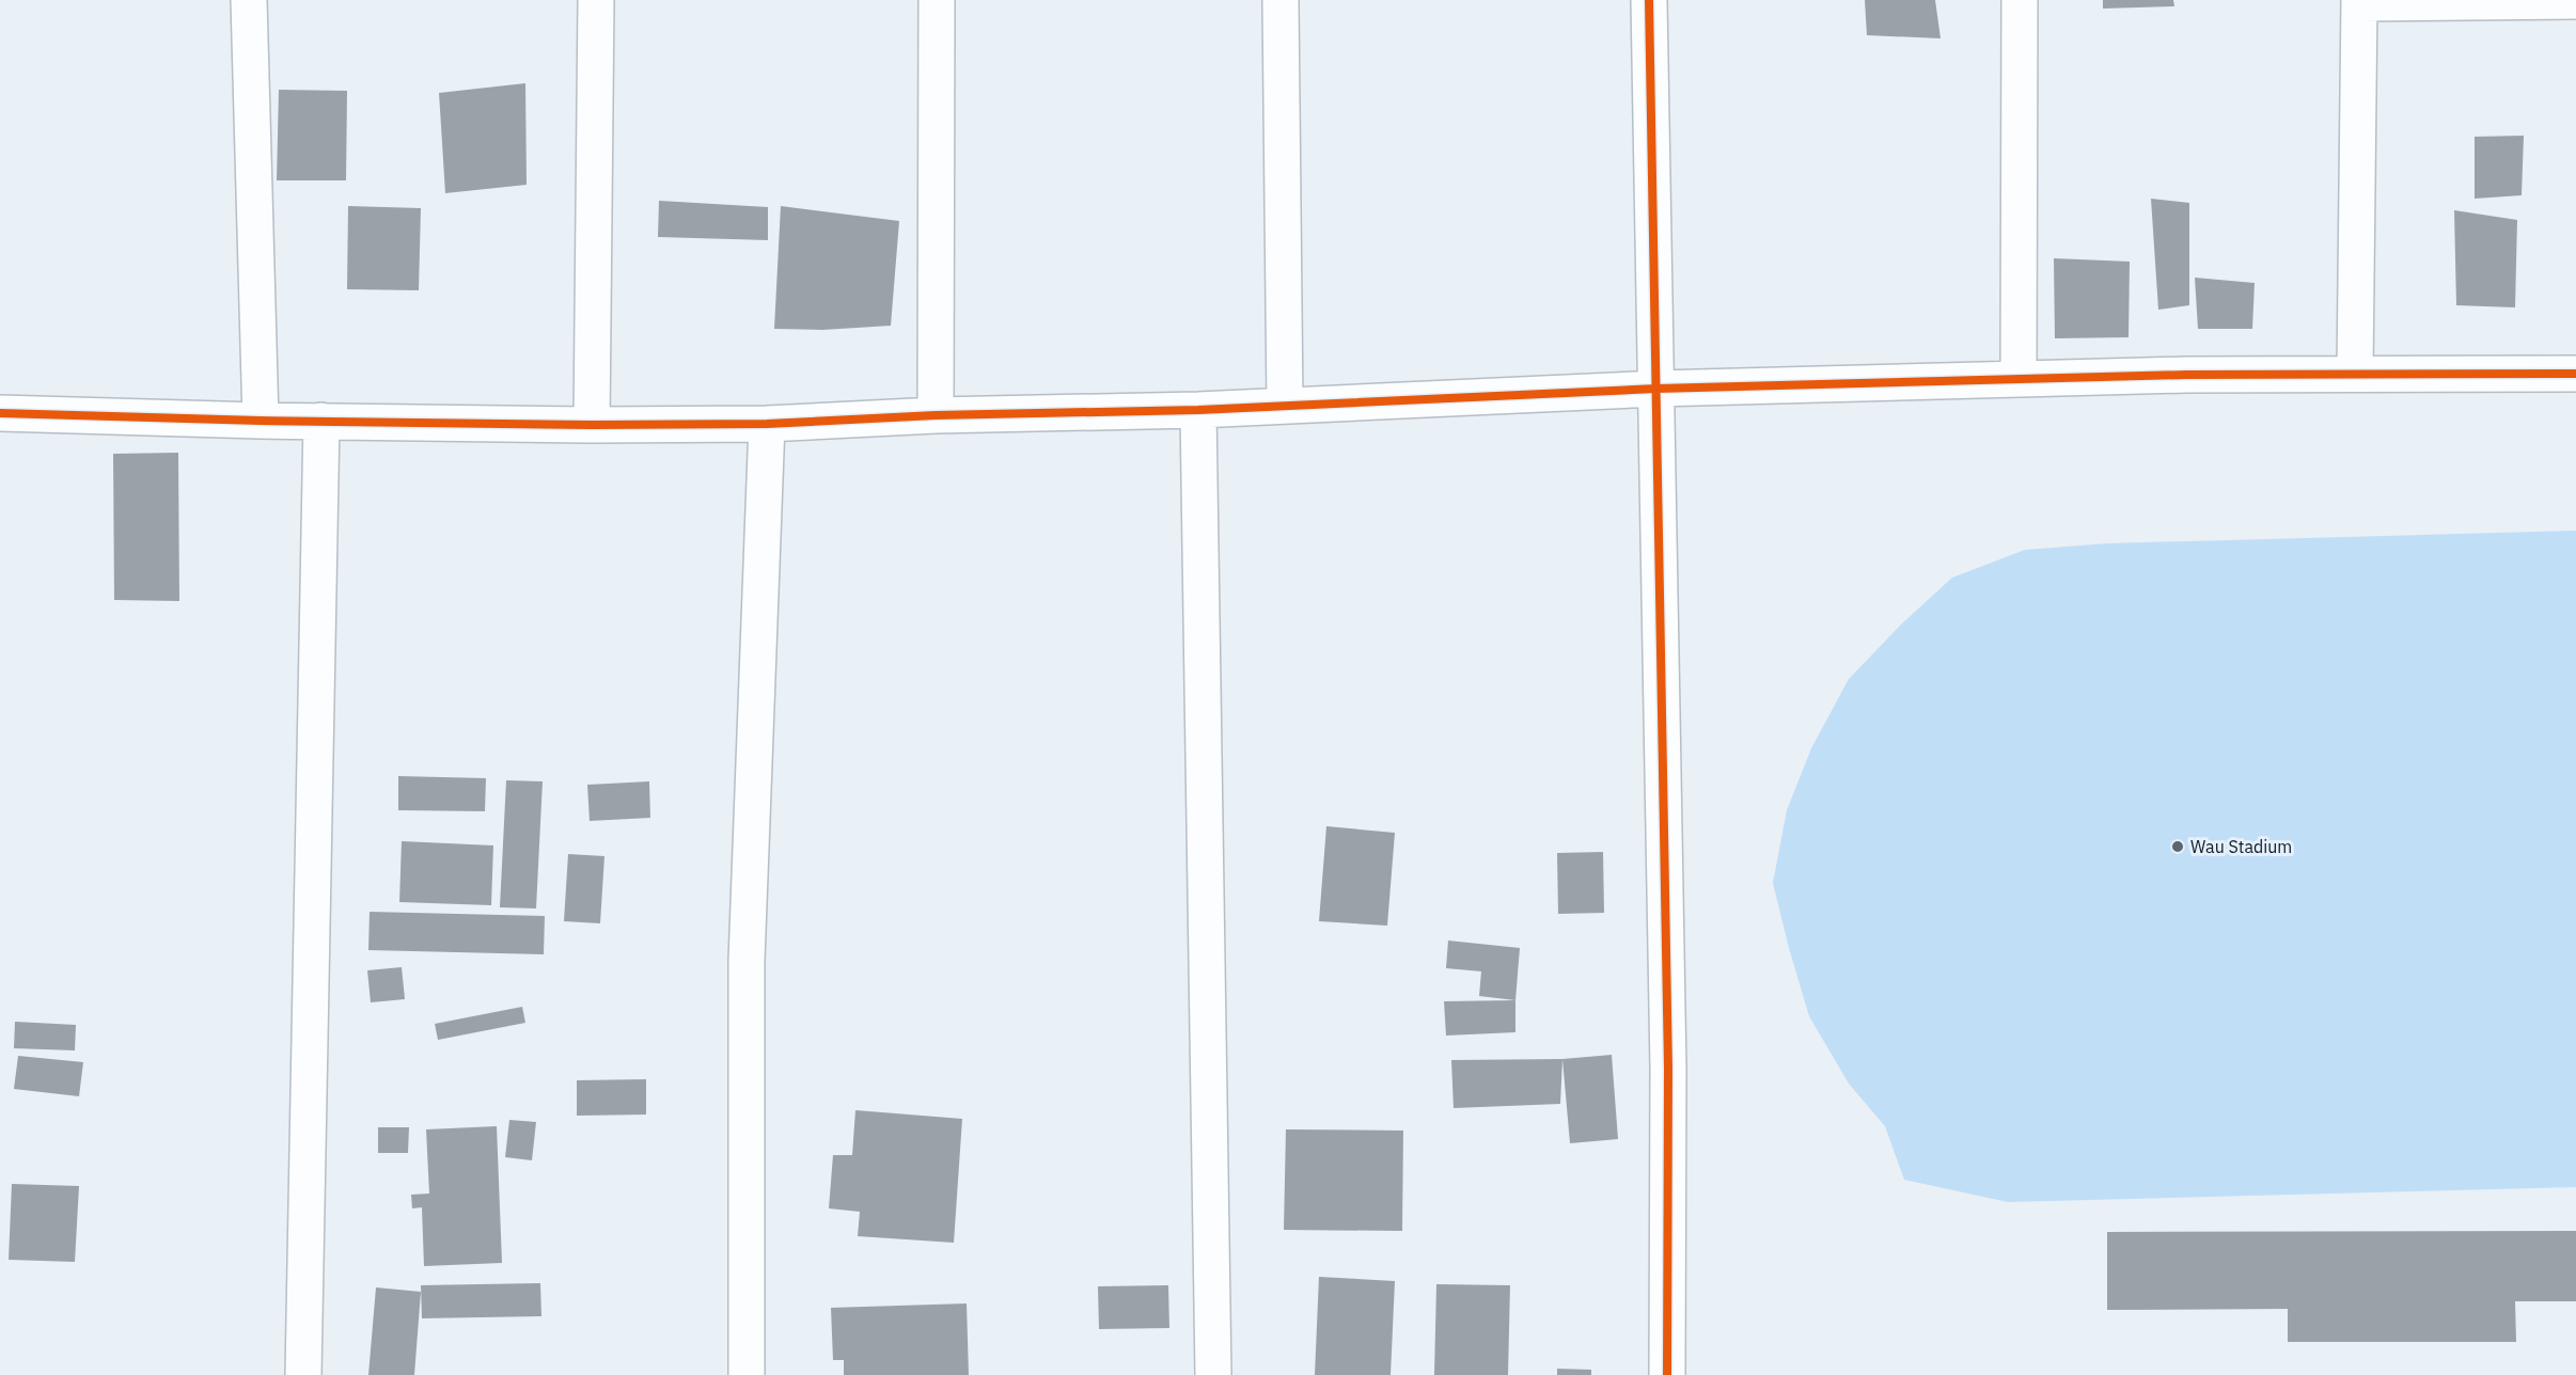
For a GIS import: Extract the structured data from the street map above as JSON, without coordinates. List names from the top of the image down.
{
  "places": ["Wau Stadium"]
}
